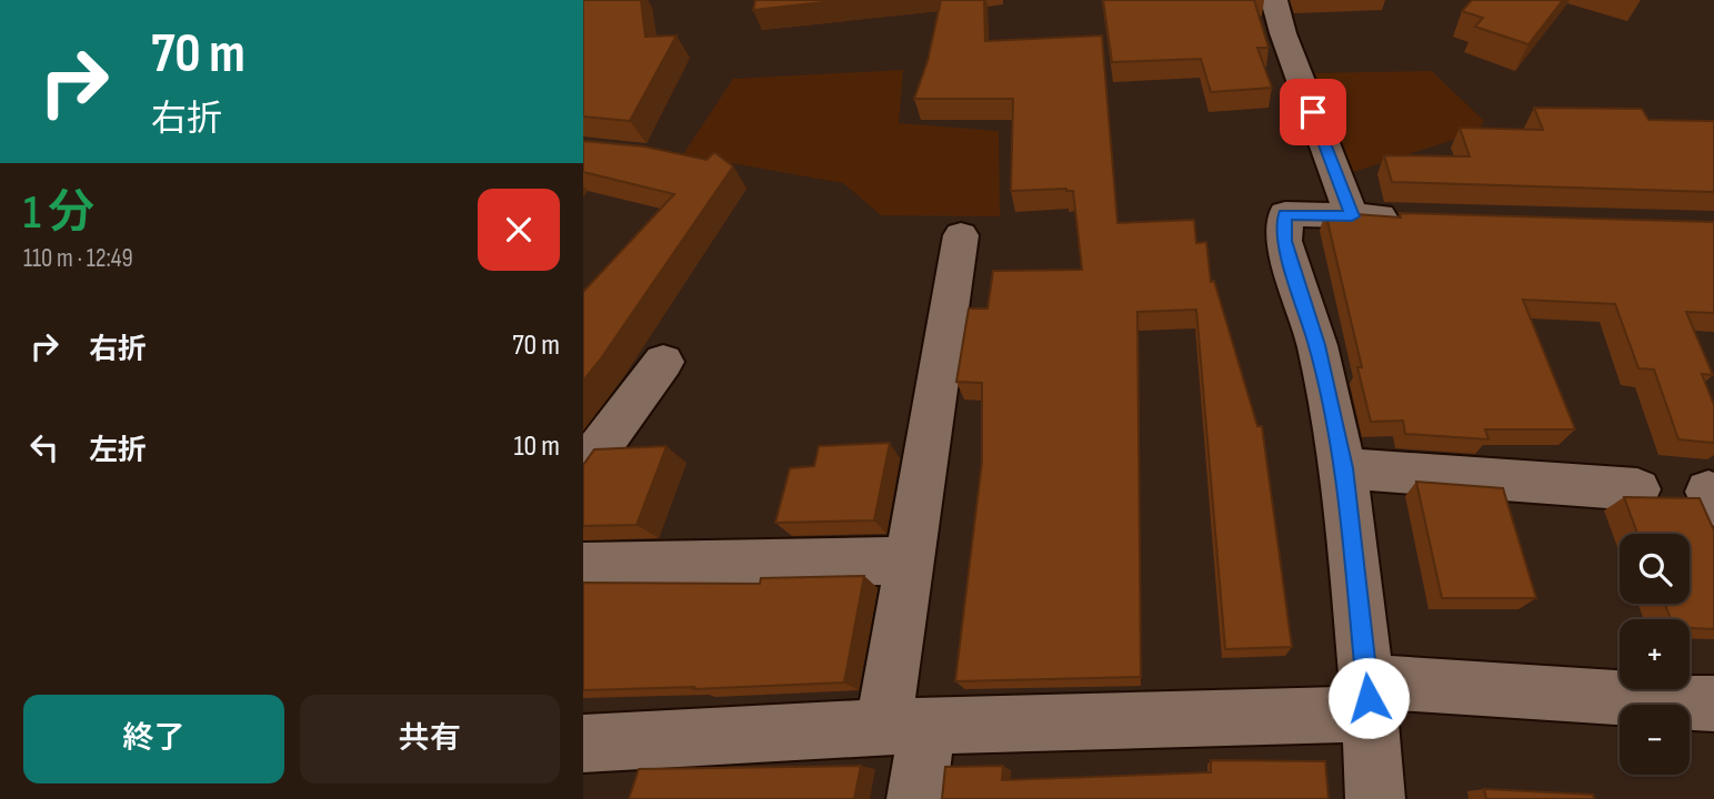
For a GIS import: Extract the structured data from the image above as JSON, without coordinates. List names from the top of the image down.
{
  "page": {
    "turn": ["70 m", "右折"],
    "heading": ["1 分", "110 m · 12:49"],
    "list": [
      {
        "name": "右折",
        "value": "70 m"
      },
      {
        "name": "左折",
        "value": "10 m"
      }
    ],
    "map_buttons": ["+", "−"],
    "buttons": ["終了", "共有"]
  }
}
